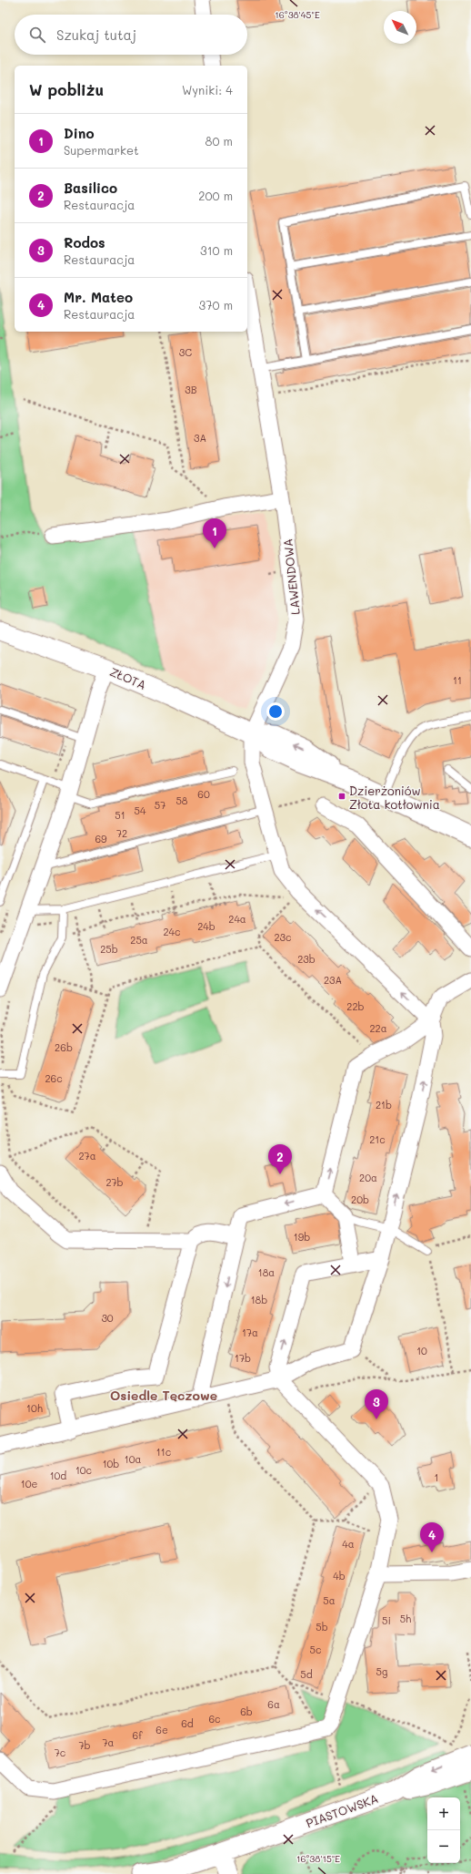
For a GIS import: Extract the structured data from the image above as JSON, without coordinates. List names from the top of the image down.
{
  "streets": {
    "street": ["LAWENDOWA", "ZŁOTA", "PIASTOWSKA"]
  },
  "crossings": [
    ["LAWENDOWA", "ZŁOTA"]
  ],
  "districts": ["Osiedle Tęczowe"],
  "places": {
    "transit": ["Dzierżoniów Złota kotłownia"]
  },
  "house_numbers": [
    "3C",
    "3B",
    "3A",
    "11",
    "60",
    "58",
    "57",
    "54",
    "51",
    "72",
    "69",
    "24a",
    "24b",
    "24c",
    "23c",
    "25a",
    "25b",
    "23b",
    "23A",
    "22b",
    "22a",
    "26b",
    "26c",
    "21b",
    "21c",
    "27a",
    "20a",
    "27b",
    "20b",
    "19b",
    "18a",
    "18b",
    "30",
    "17a",
    "10",
    "17b",
    "10h",
    "11c",
    "10a",
    "10b",
    "10c",
    "10d",
    "1",
    "10e",
    "4a",
    "4b",
    "5a",
    "5h",
    "5i",
    "5b",
    "5c",
    "5g",
    "5d",
    "6a",
    "6b",
    "6c",
    "6d",
    "6e",
    "6f",
    "7a",
    "7b",
    "7c"
  ],
  "north": "top left",
  "page": {
    "search": "Szukaj tutaj",
    "heading": ["W pobliżu", "Wyniki: 4"],
    "list": [
      {
        "mark": "1",
        "name": "Dino",
        "note": "Supermarket",
        "value": "80 m"
      },
      {
        "mark": "2",
        "name": "Basilico",
        "note": "Restauracja",
        "value": "200 m"
      },
      {
        "mark": "3",
        "name": "Rodos",
        "note": "Restauracja",
        "value": "310 m"
      },
      {
        "mark": "4",
        "name": "Mr. Mateo",
        "note": "Restauracja",
        "value": "370 m"
      }
    ],
    "pins": [
      "1",
      "2",
      "3",
      "4"
    ],
    "map_buttons": ["+", "−"]
  },
  "coordinates": ["16°38'45\"E", "16°38'15\"E"]
}
